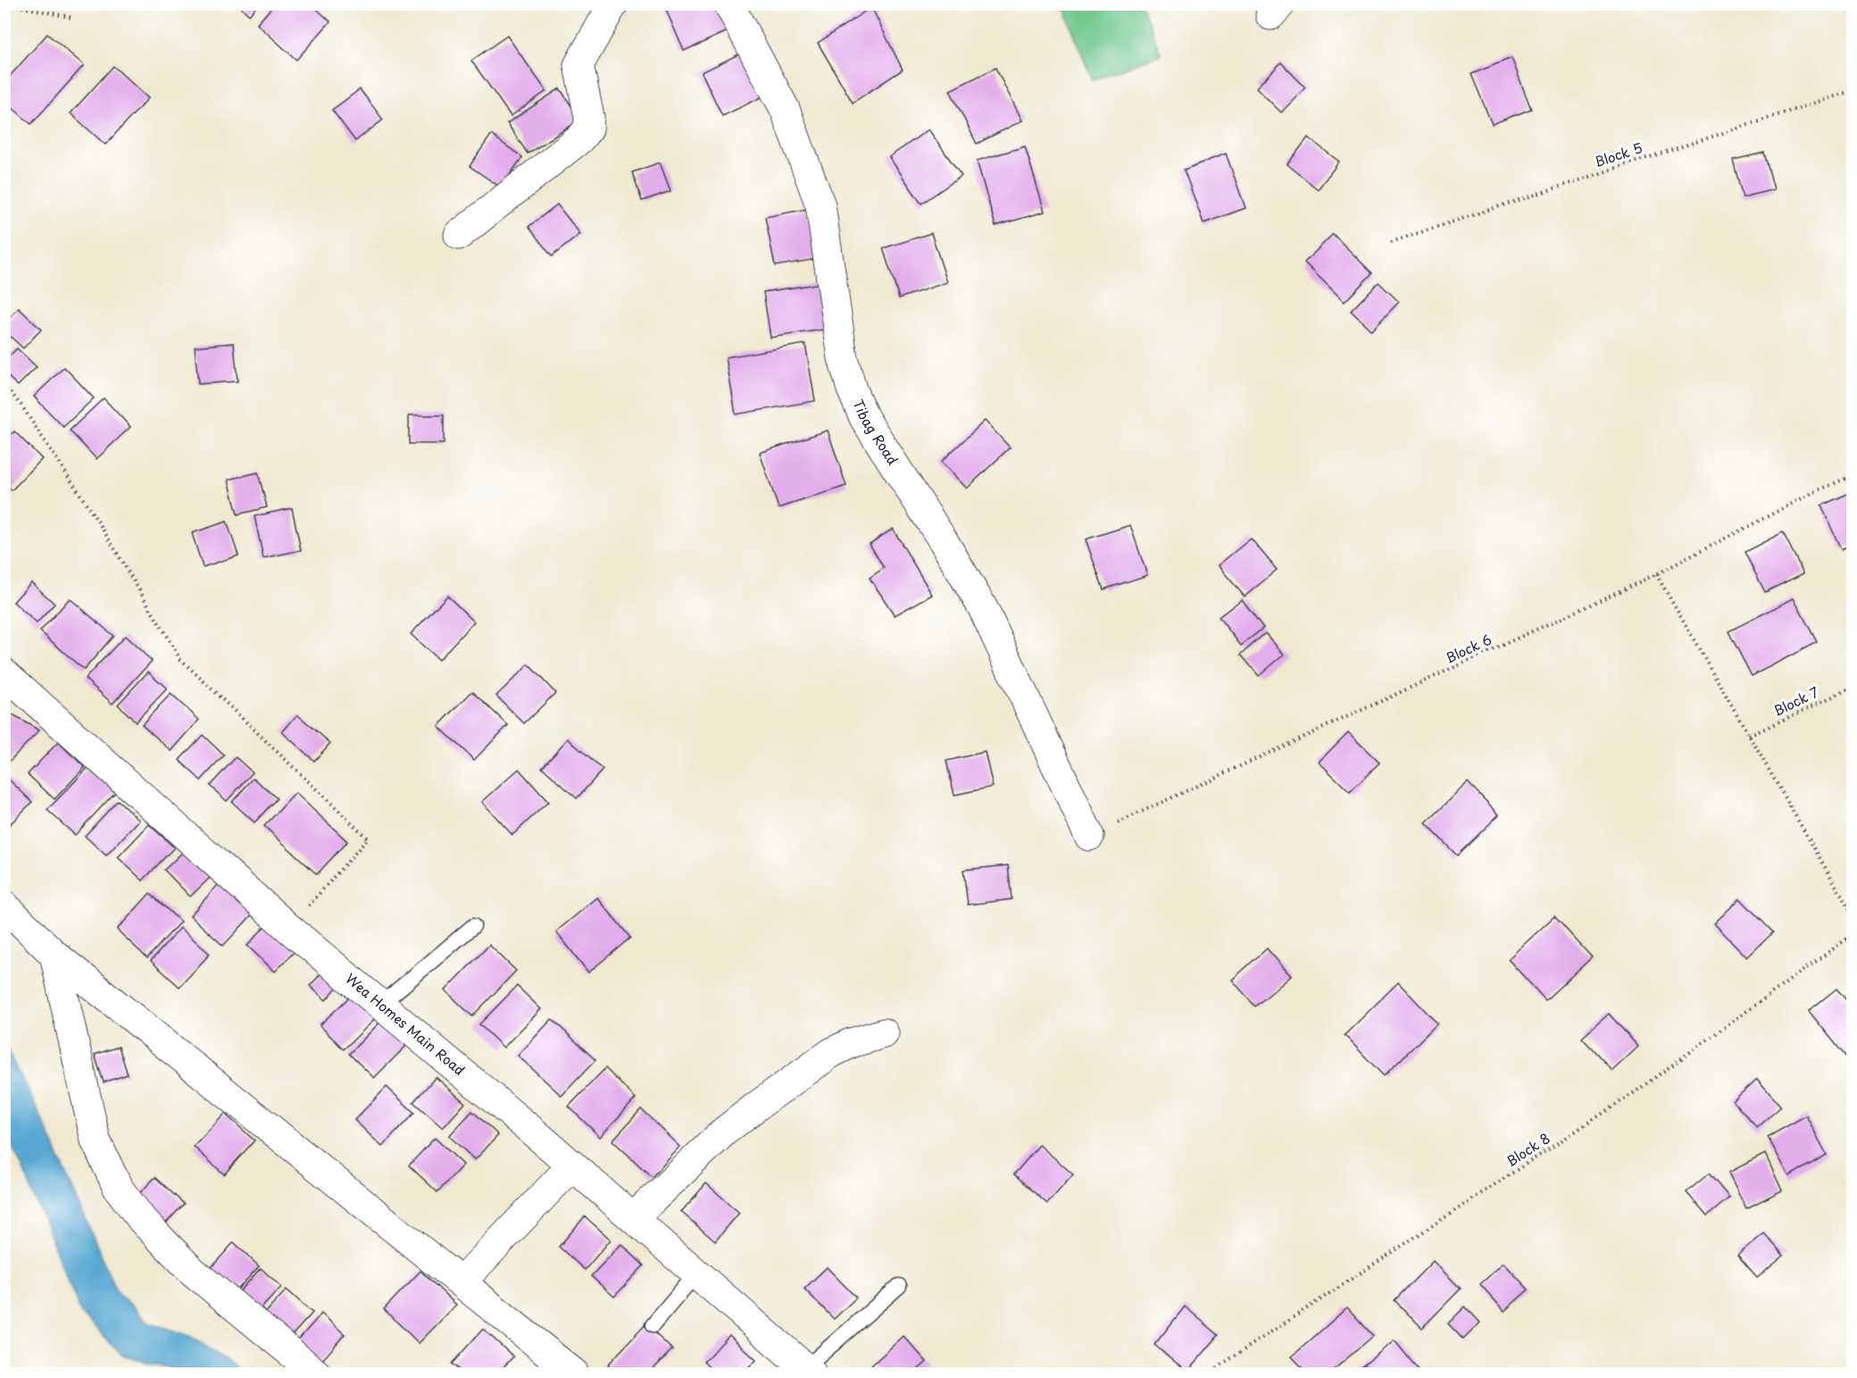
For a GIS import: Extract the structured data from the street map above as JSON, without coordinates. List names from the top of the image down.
{
  "streets": {
    "street": ["Tibag Road", "Wea Homes Main Road"],
    "path": [
      "Block 5",
      "Block 6",
      "Block 7",
      "Block 8"
    ]
  },
  "crossings": [
    ["Tibag Road", "Block 6"]
  ]
}
